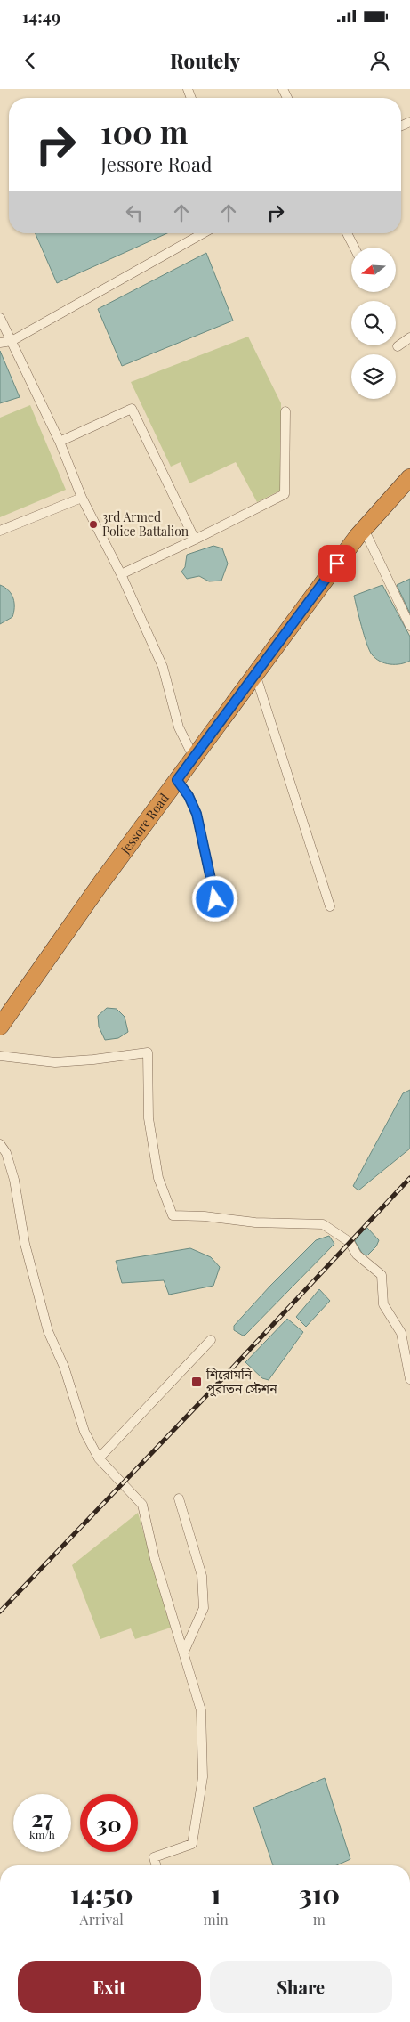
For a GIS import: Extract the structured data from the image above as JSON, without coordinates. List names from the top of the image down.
{
  "streets": {
    "highway": ["Jessore Road"]
  },
  "places": {
    "other": ["3rd Armed Police Battalion"],
    "transit": ["শিরোমনি পুরাতন স্টেশন"]
  },
  "north": "left",
  "page": {
    "status": "14:49",
    "header": "Routely",
    "turn": ["100 m", "Jessore Road"],
    "speed": "27 km/h",
    "limit": "30",
    "eta": [
      "14:50",
      "Arrival",
      "1",
      "min",
      "310",
      "m"
    ],
    "buttons": ["Exit", "Share"]
  }
}
